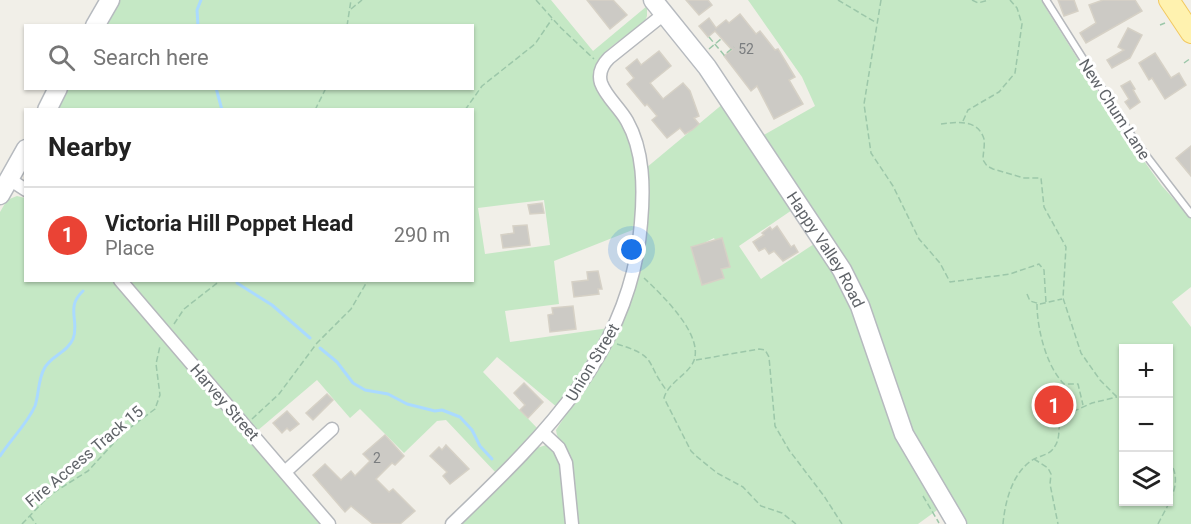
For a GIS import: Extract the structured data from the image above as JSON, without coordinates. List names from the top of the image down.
{
  "streets": {
    "street": ["Happy Valley Road", "Union Street", "Harvey Street"],
    "lane": ["New Chum Lane"],
    "path": ["Fire Access Track 15"]
  },
  "crossings": [
    ["Harvey Street", "Fire Access Track 15"]
  ],
  "house_numbers": ["52", "2"],
  "page": {
    "search": "Search here",
    "heading": "Nearby",
    "list": [
      {
        "mark": "1",
        "name": "Victoria Hill Poppet Head",
        "note": "Place",
        "value": "290 m"
      }
    ],
    "map_buttons": ["+", "−"],
    "pins": "1"
  }
}
